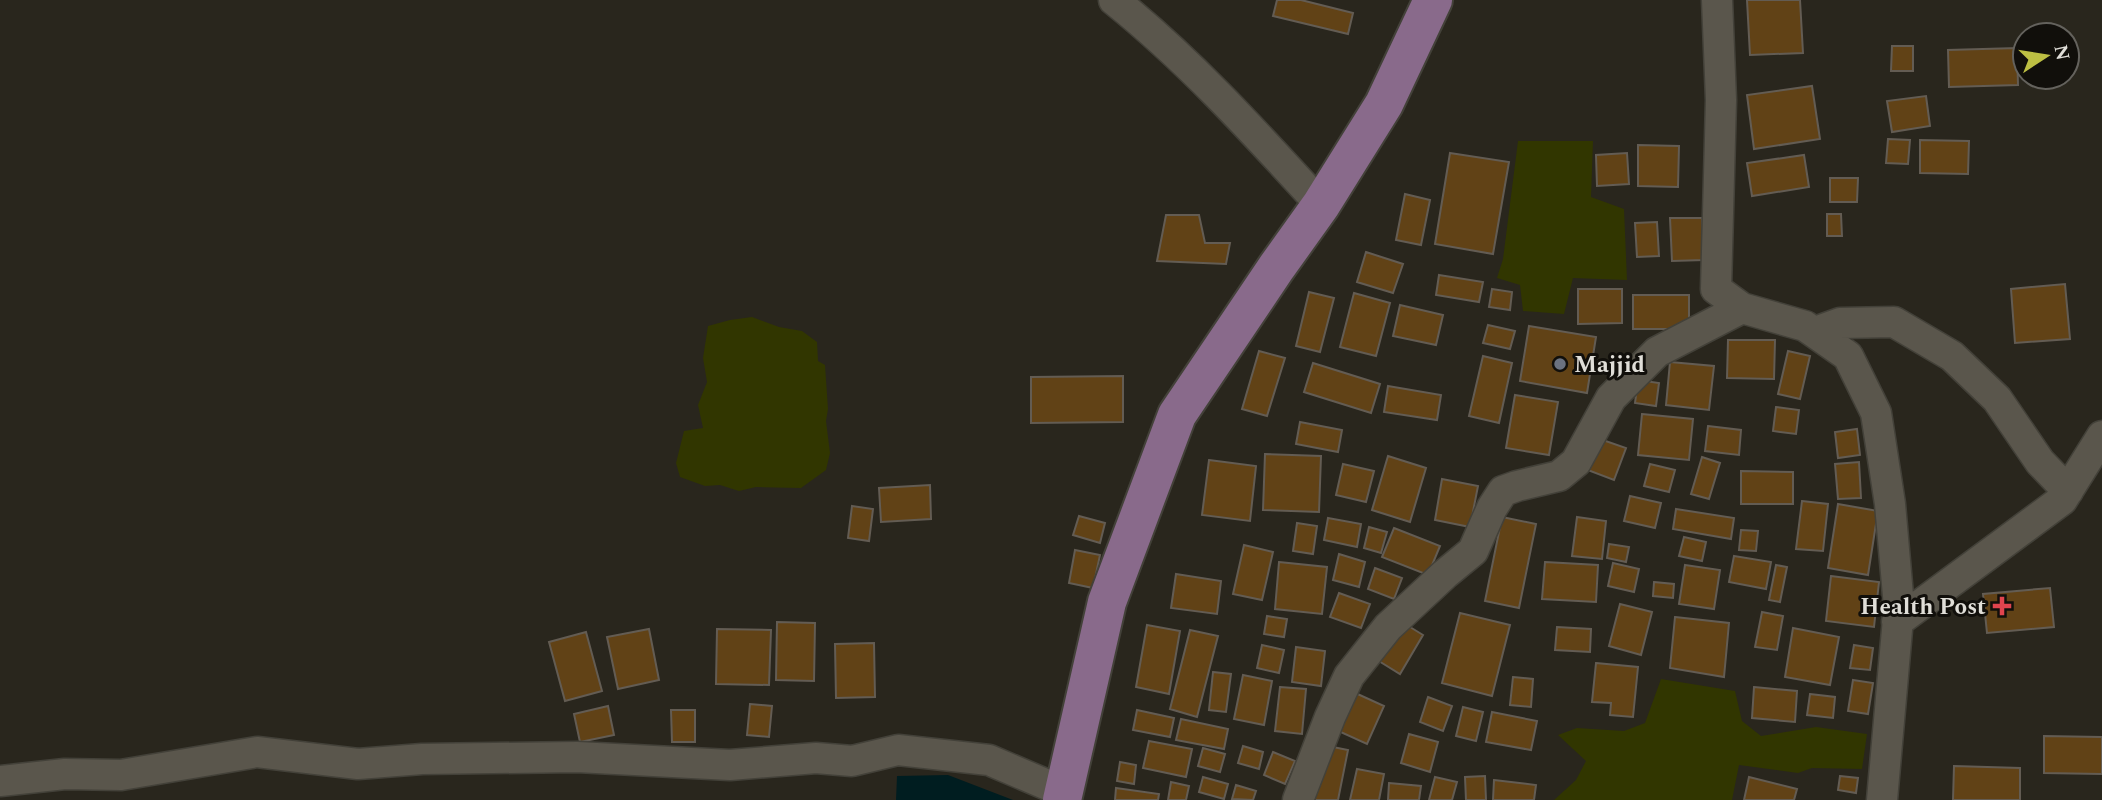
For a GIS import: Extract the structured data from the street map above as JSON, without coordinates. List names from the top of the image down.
{
  "places": {
    "other": ["Majjid"],
    "health": ["Health Post"]
  },
  "north": "right"
}
